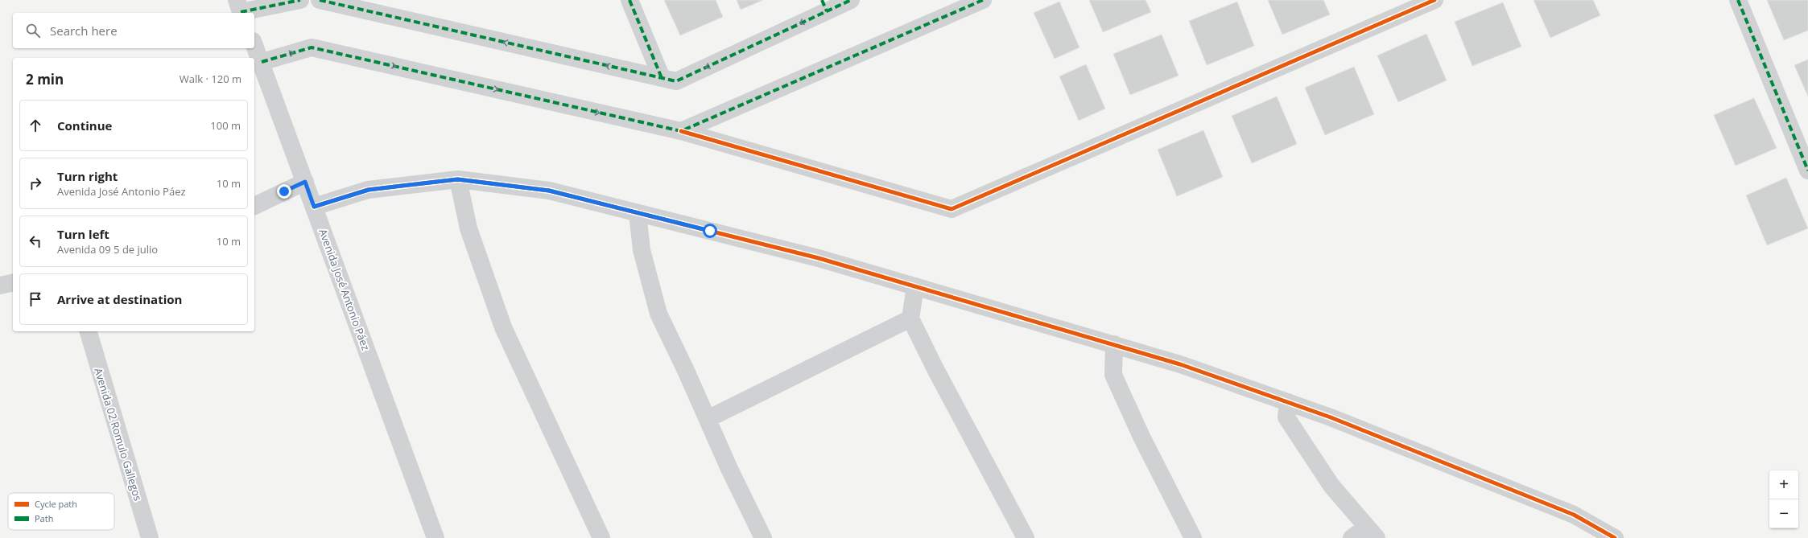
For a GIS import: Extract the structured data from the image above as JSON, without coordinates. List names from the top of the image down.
{
  "streets": {
    "street": ["Avenida José Antonio Páez", "Avenida 02 Romulo Gallegos"]
  },
  "legend": ["Cycle path", "Path"],
  "page": {
    "search": "Search here",
    "heading": ["2 min", "Walk · 120 m"],
    "list": [
      ["Continue", "100 m"],
      ["Turn right", "Avenida José Antonio Páez", "10 m"],
      ["Turn left", "Avenida 09 5 de julio", "10 m"],
      "Arrive at destination"
    ],
    "map_buttons": ["+", "−"]
  }
}
